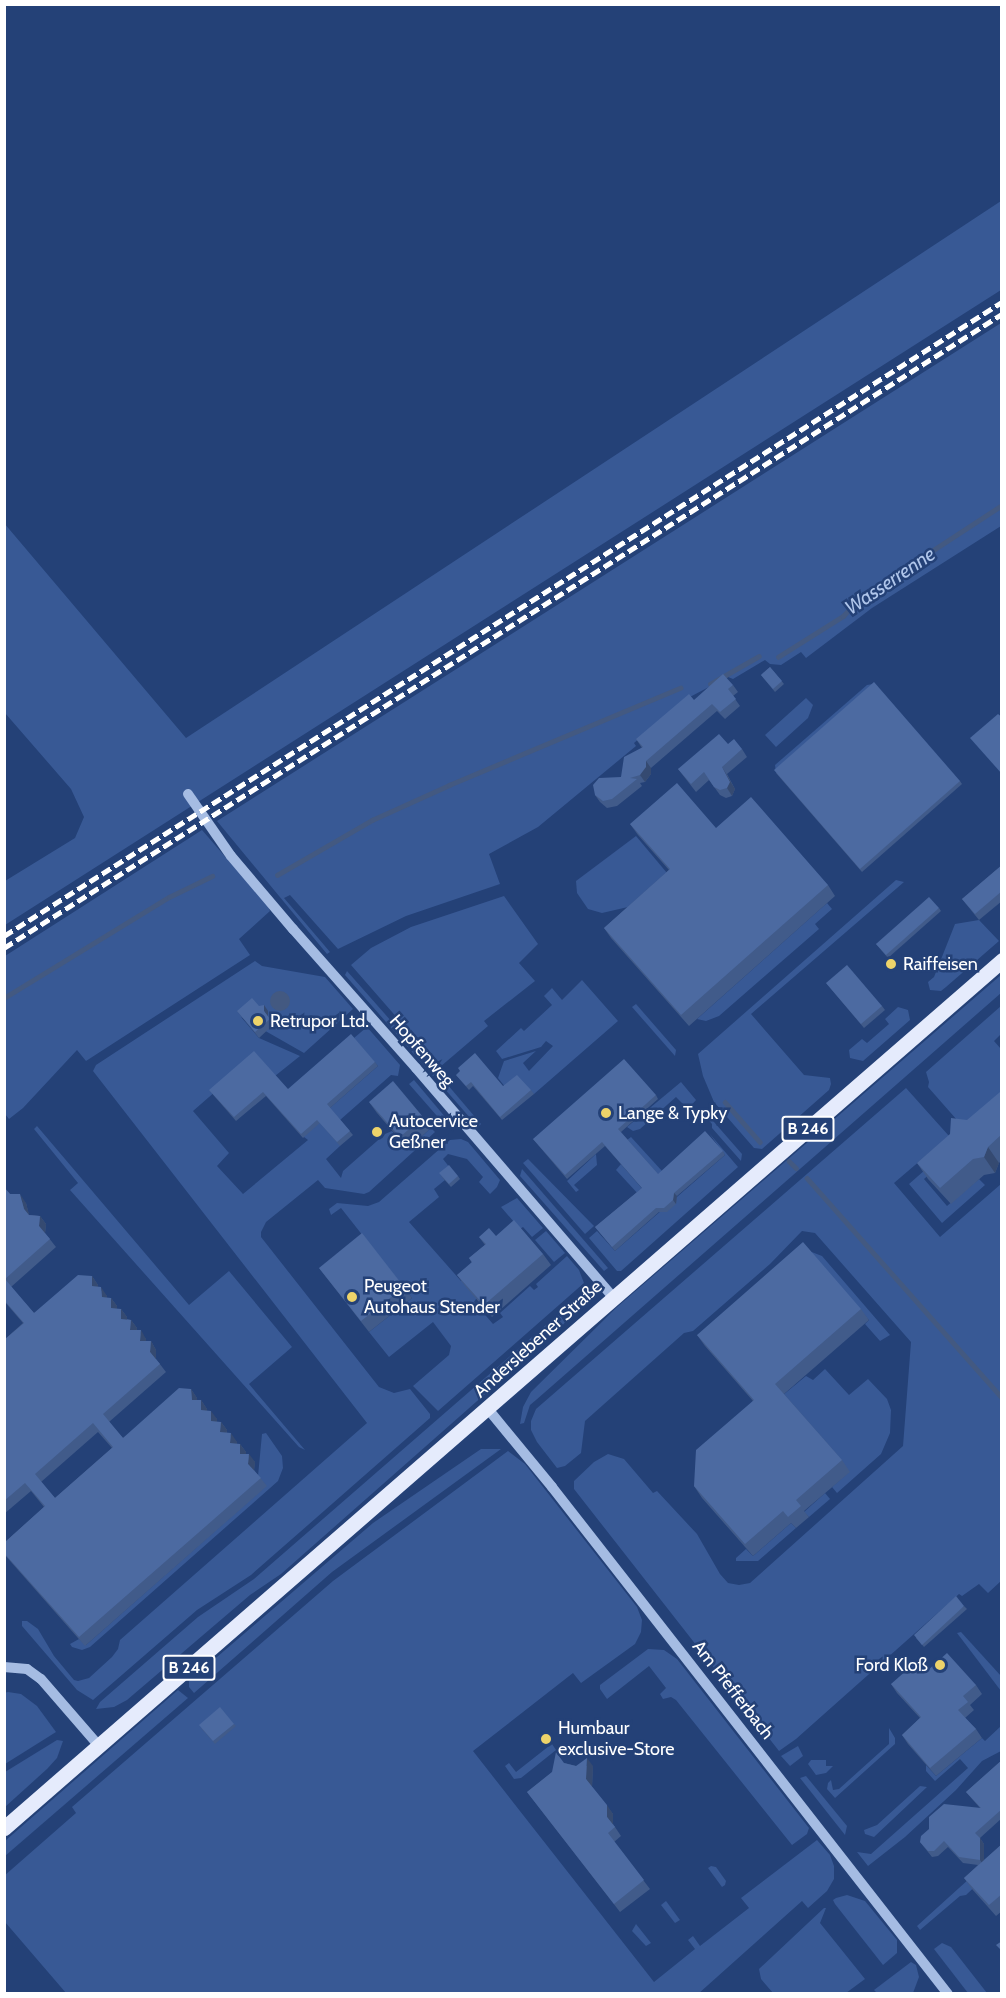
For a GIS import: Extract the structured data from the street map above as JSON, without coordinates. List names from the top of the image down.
{
  "streets": {
    "main road": ["B 246", "Anderslebener Straße"],
    "street": ["Hopfenweg", "Am Pfefferbach"]
  },
  "crossings": [
    ["Hopfenweg", "Anderslebener Straße"],
    ["B 246", "Anderslebener Straße"],
    ["Anderslebener Straße", "Am Pfefferbach"]
  ],
  "water": ["Wasserrenne"],
  "places": [
    "Raiffeisen",
    "Retrupor Ltd.",
    "Lange & Typky",
    "Autocervice Geßner",
    "Peugeot Autohaus Stender",
    "Ford Kloß",
    "Humbaur exclusive-Store"
  ]
}
